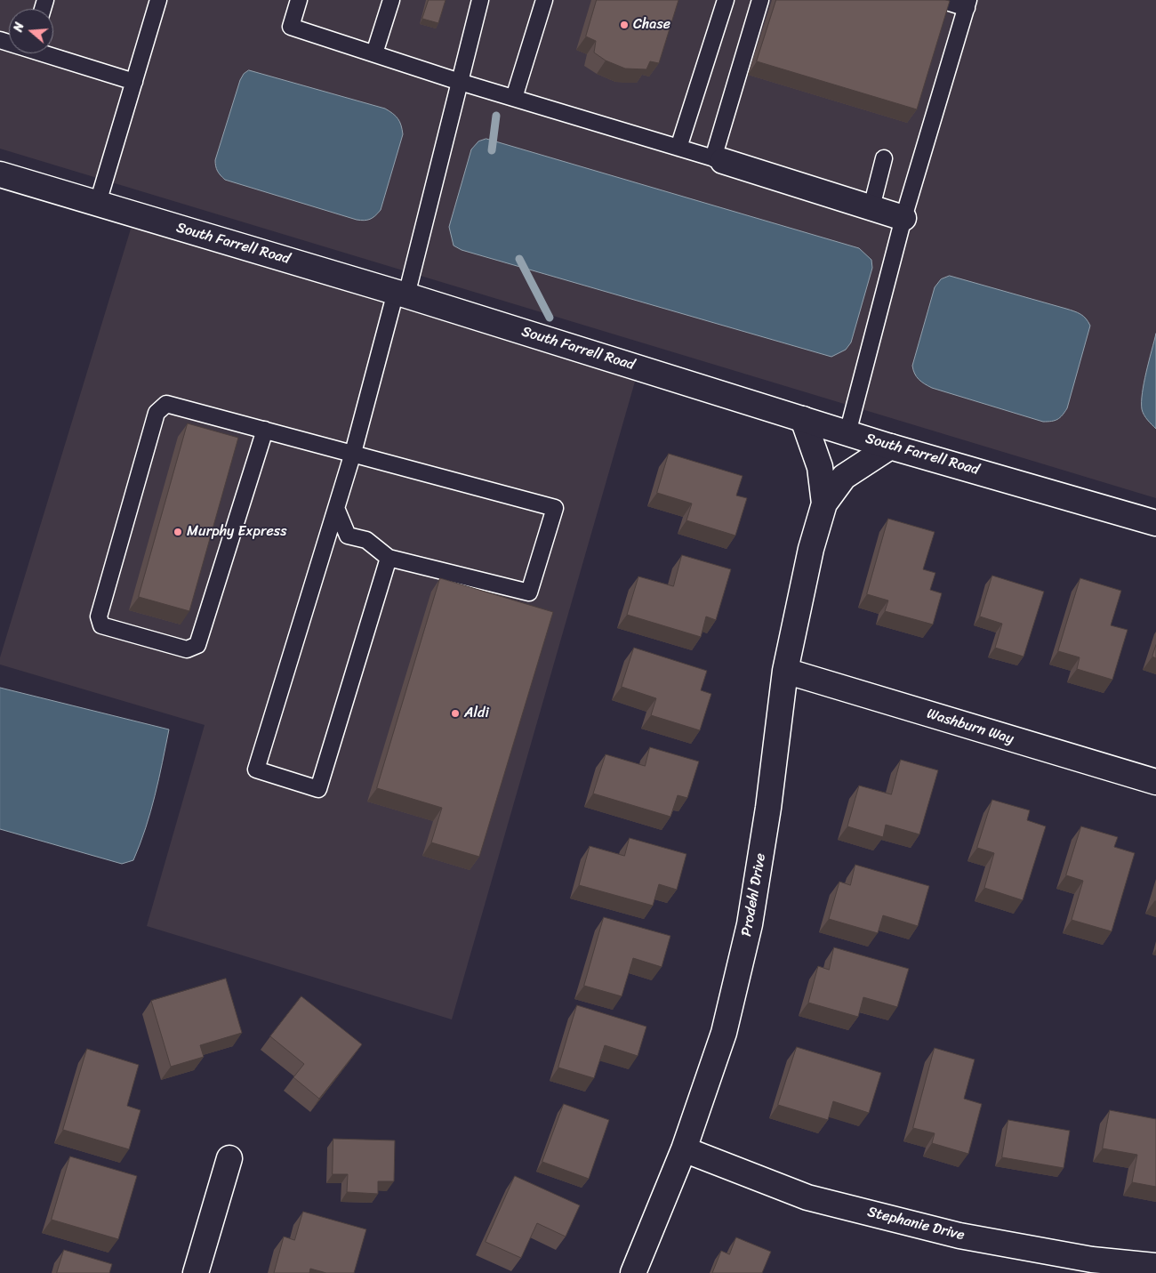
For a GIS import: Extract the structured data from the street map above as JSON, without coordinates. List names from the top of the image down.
{
  "streets": {
    "street": [
      "South Farrell Road",
      "Washburn Way",
      "Prodehl Drive",
      "Stephanie Drive"
    ]
  },
  "crossings": [
    ["South Farrell Road", "Prodehl Drive"],
    ["Washburn Way", "Prodehl Drive"],
    ["Prodehl Drive", "Stephanie Drive"]
  ],
  "places": ["Chase", "Murphy Express", "Aldi"],
  "north": "left"
}
